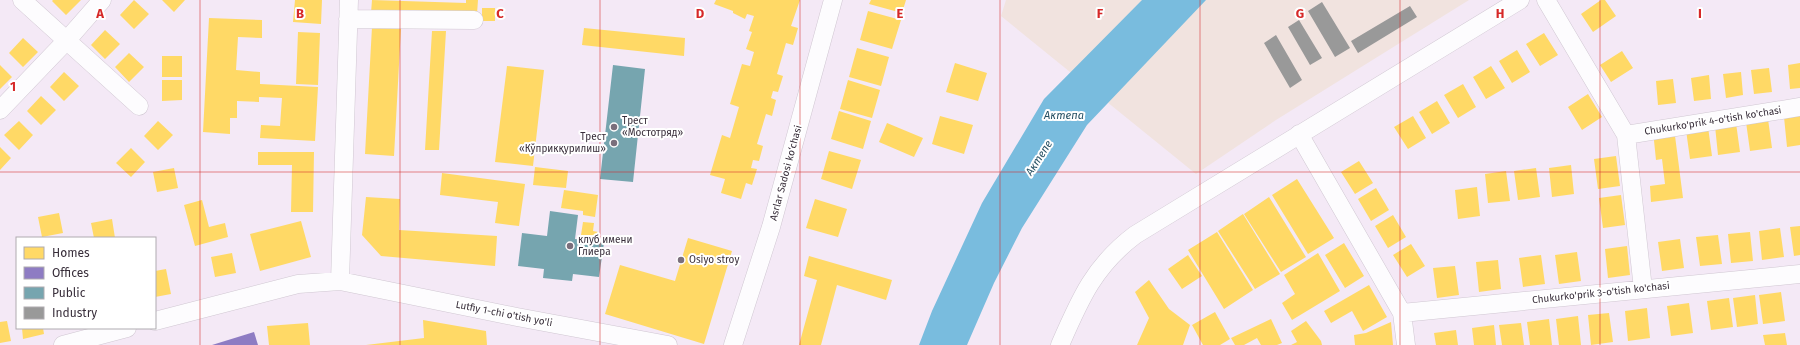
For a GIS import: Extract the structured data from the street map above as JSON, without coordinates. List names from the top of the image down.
{
  "streets": {
    "street": [
      "Chukurko'prik 4-o'tish ko'chasi",
      "Asrlar Sadosi ko‘chasi",
      "Chukurko'prik 3-o'tish ko'chasi",
      "Lutfiy 1-chi o'tish yo'li"
    ]
  },
  "water": ["Актепа", "Актепе"],
  "places": [
    "Трест «Мостотряд»",
    "Трест «Кўприкқурилиш»",
    "клуб имени Глиера",
    "Osiyo stroy"
  ],
  "legend": [
    "Homes",
    "Offices",
    "Public",
    "Industry"
  ],
  "grid": {
    "columns": [
      "A",
      "B",
      "C",
      "D",
      "E",
      "F",
      "G",
      "H",
      "I"
    ],
    "rows": ["1"]
  }
}
